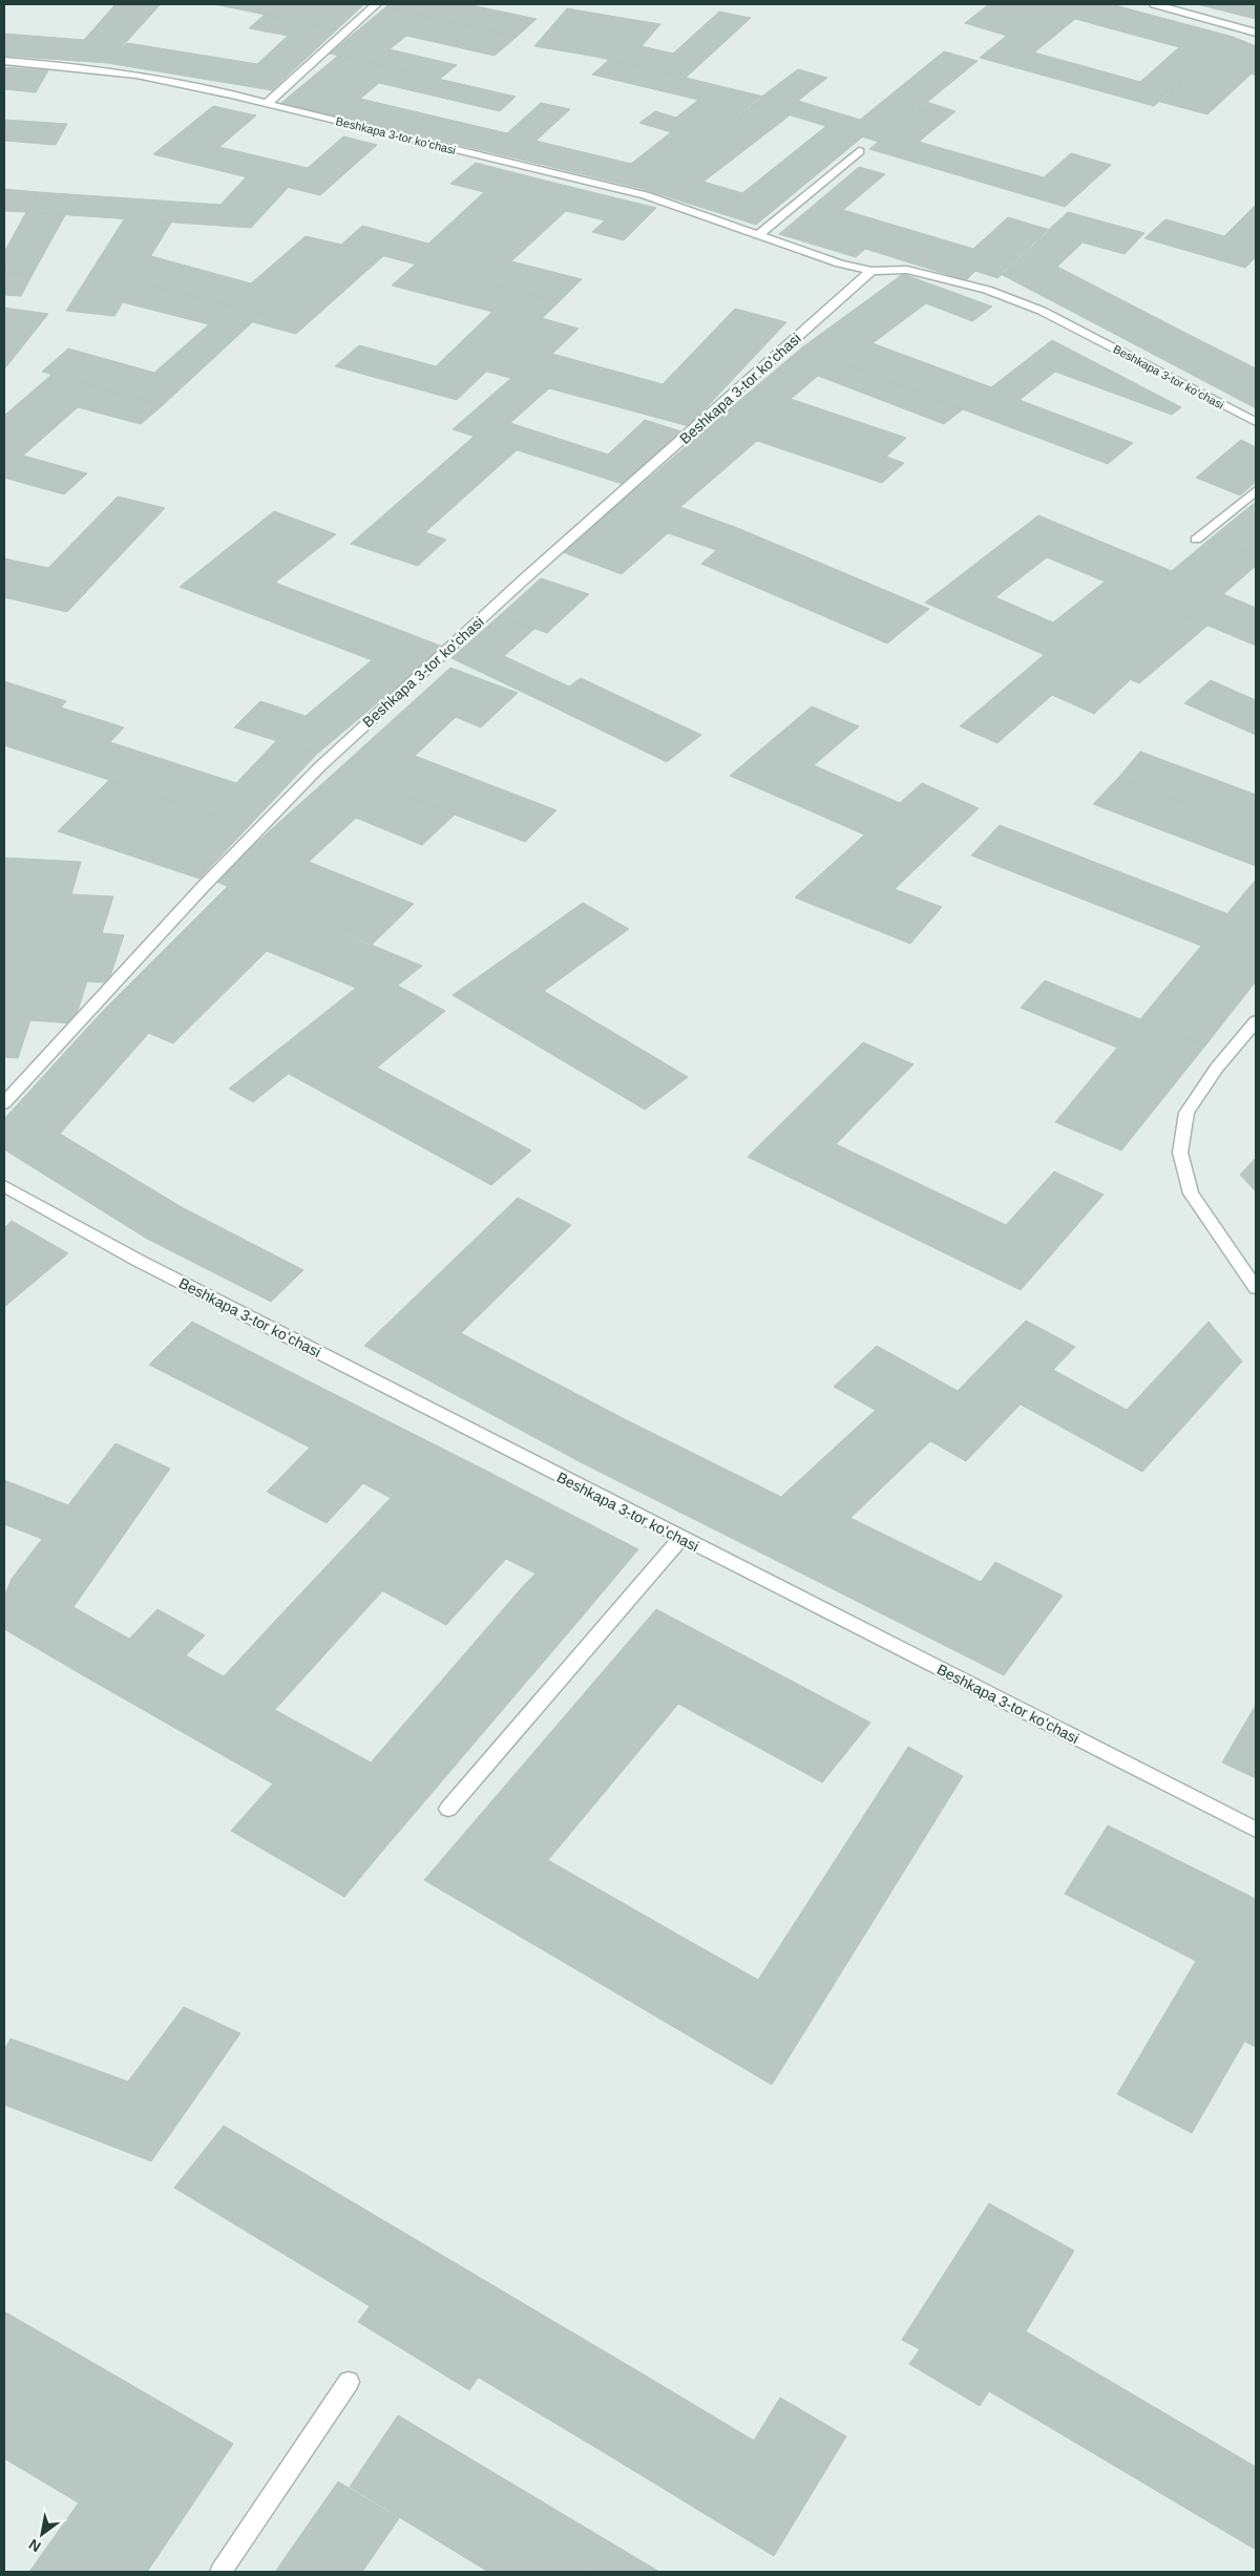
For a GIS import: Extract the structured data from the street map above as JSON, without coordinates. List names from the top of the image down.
{
  "streets": {
    "street": ["Beshkapa 3-tor koʻchasi"]
  },
  "north": "bottom left"
}
